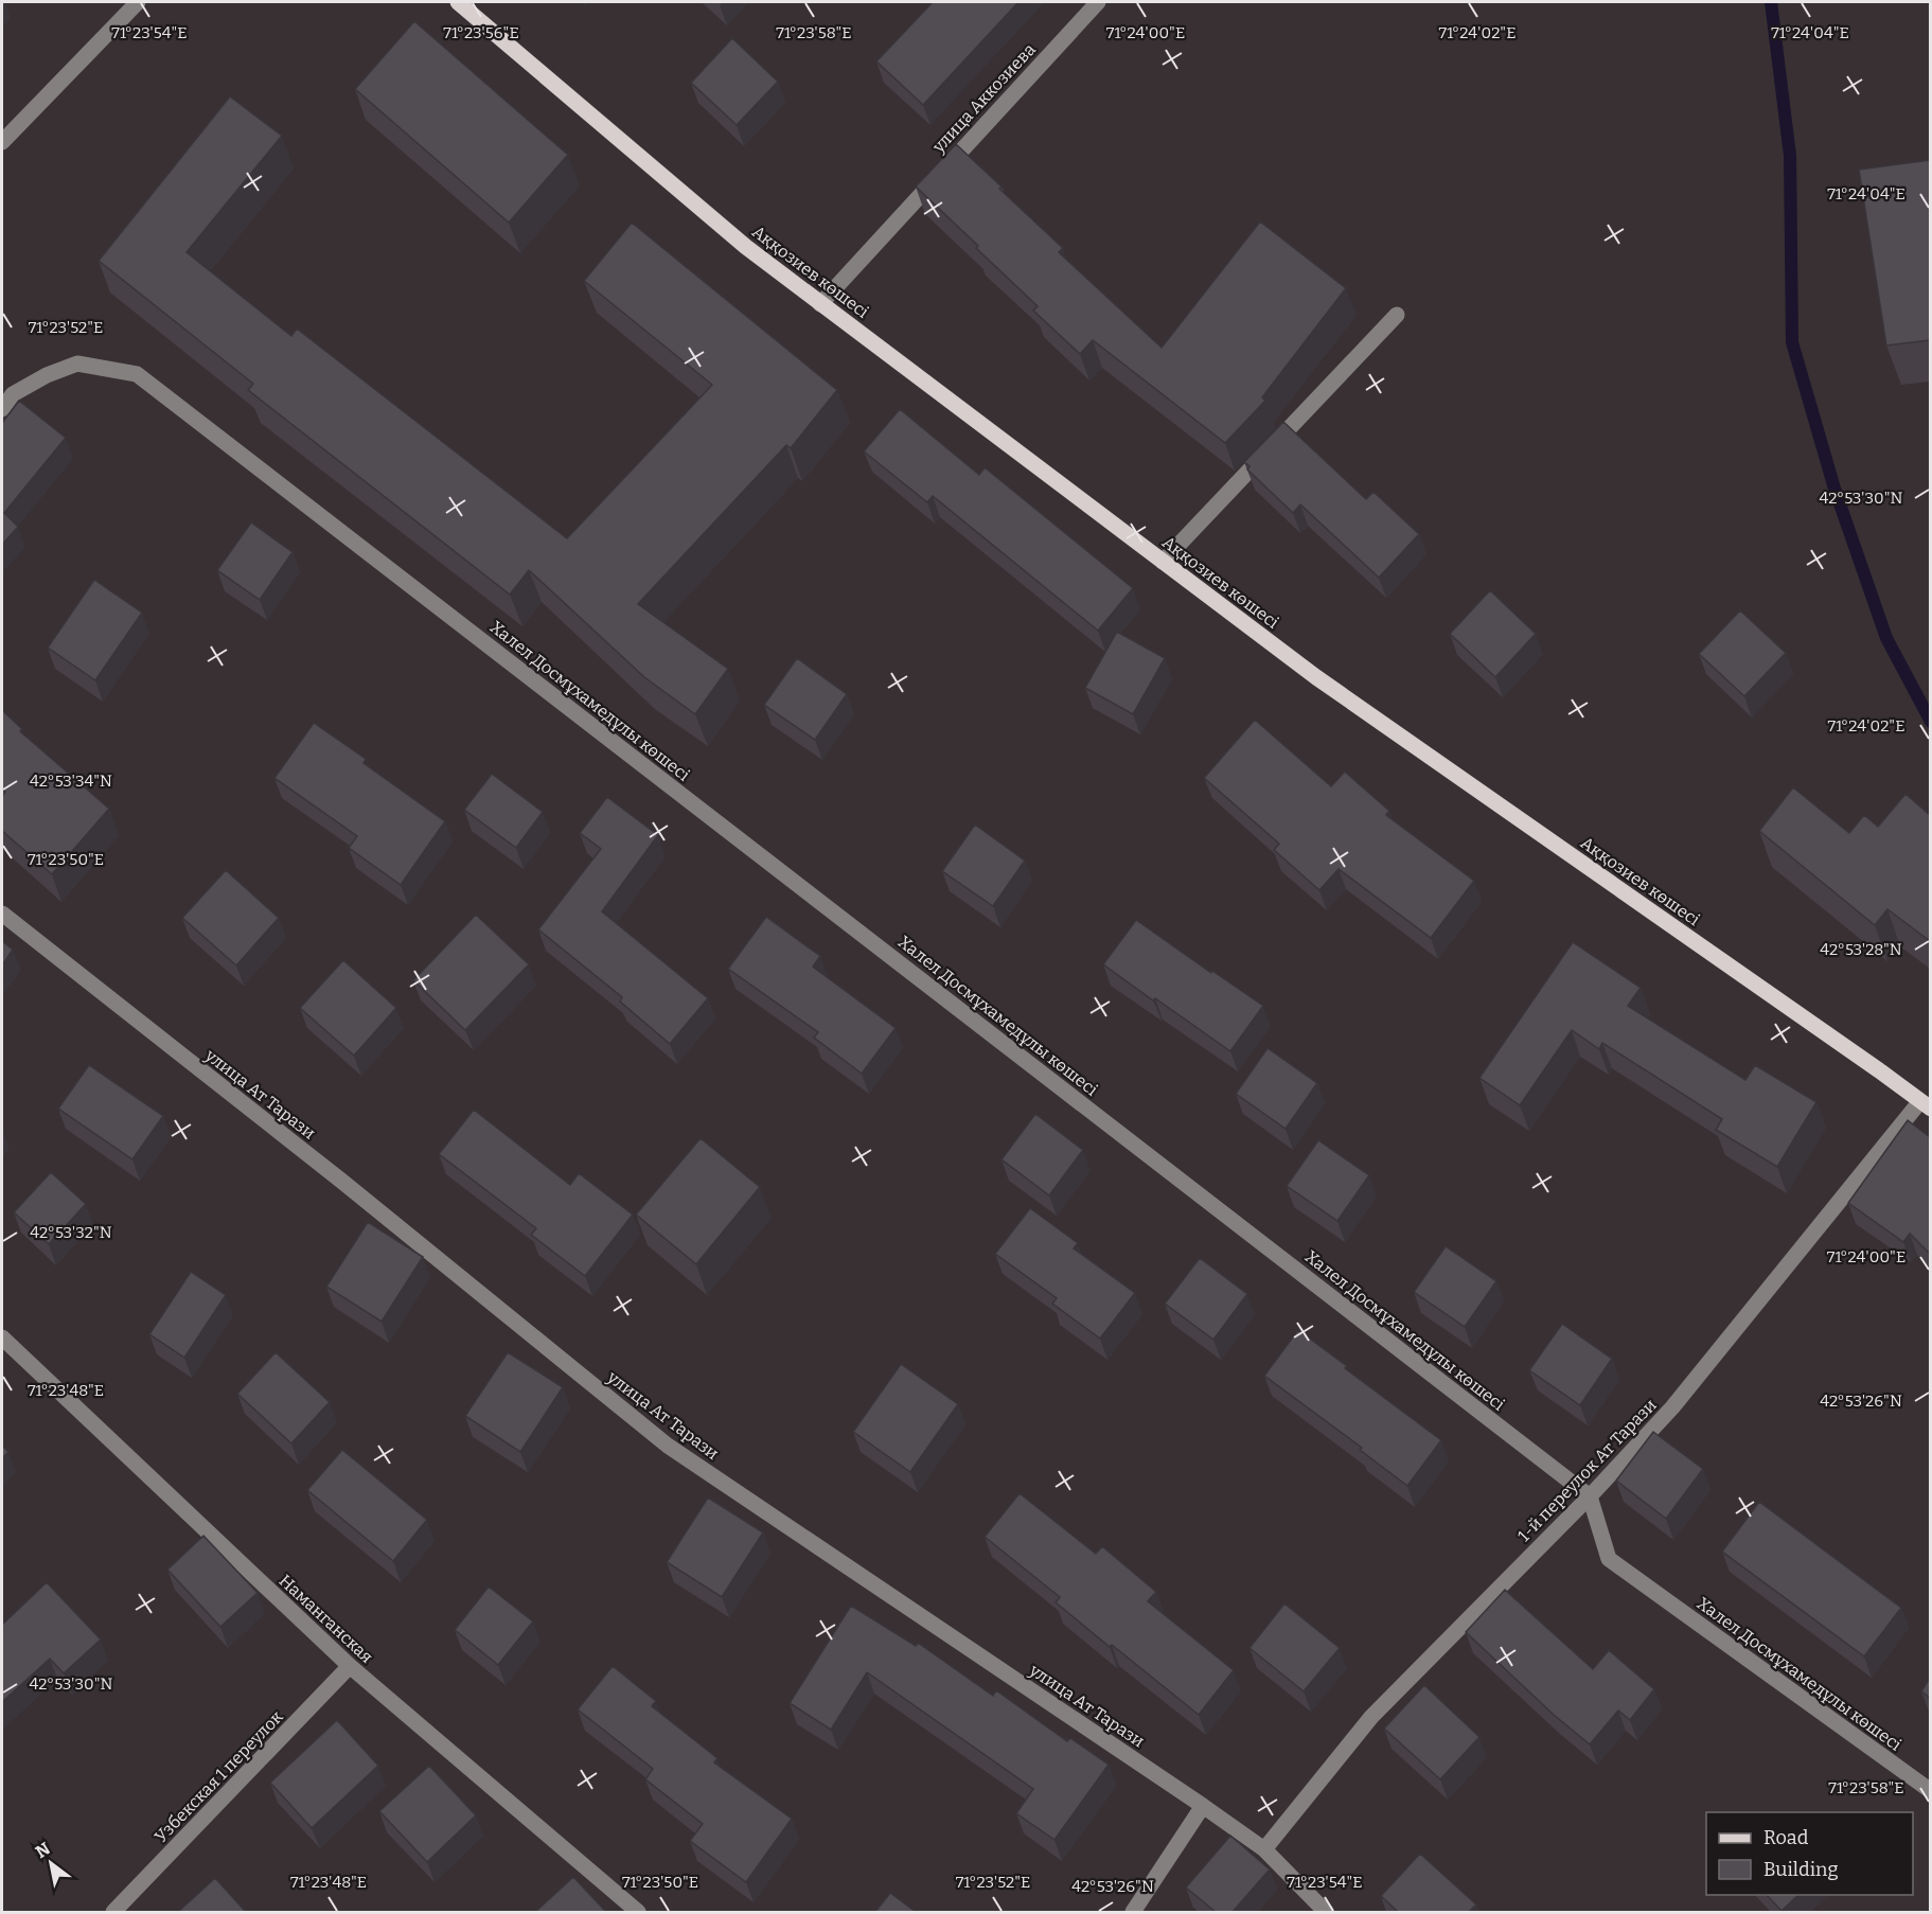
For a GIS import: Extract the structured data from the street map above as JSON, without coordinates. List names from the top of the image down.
{
  "streets": {
    "main road": ["Аққозиев көшесі"],
    "street": [
      "улица Аккозиева",
      "Халел Досмұхамедұлы көшесі",
      "улица Ат Тарази",
      "1-й переулок Ат Тарази",
      "Наманганская",
      "Узбекская 1 переулок"
    ]
  },
  "crossings": [
    ["улица Аккозиева", "Аққозиев көшесі"],
    ["Аққозиев көшесі", "1-й переулок Ат Тарази"],
    ["Халел Досмұхамедұлы көшесі", "1-й переулок Ат Тарази"],
    ["улица Ат Тарази", "1-й переулок Ат Тарази"],
    ["Наманганская", "Узбекская 1 переулок"]
  ],
  "legend": ["Road", "Building"],
  "north": "top left",
  "coordinates": [
    "71°24'02\"E",
    "71°24'04\"E",
    "71°23'54\"E",
    "71°23'56\"E",
    "71°23'58\"E",
    "71°24'00\"E",
    "71°23'52\"E",
    "42°53'30\"N",
    "42°53'34\"N",
    "71°23'50\"E",
    "42°53'28\"N",
    "42°53'32\"N",
    "71°23'48\"E",
    "42°53'26\"N"
  ]
}
